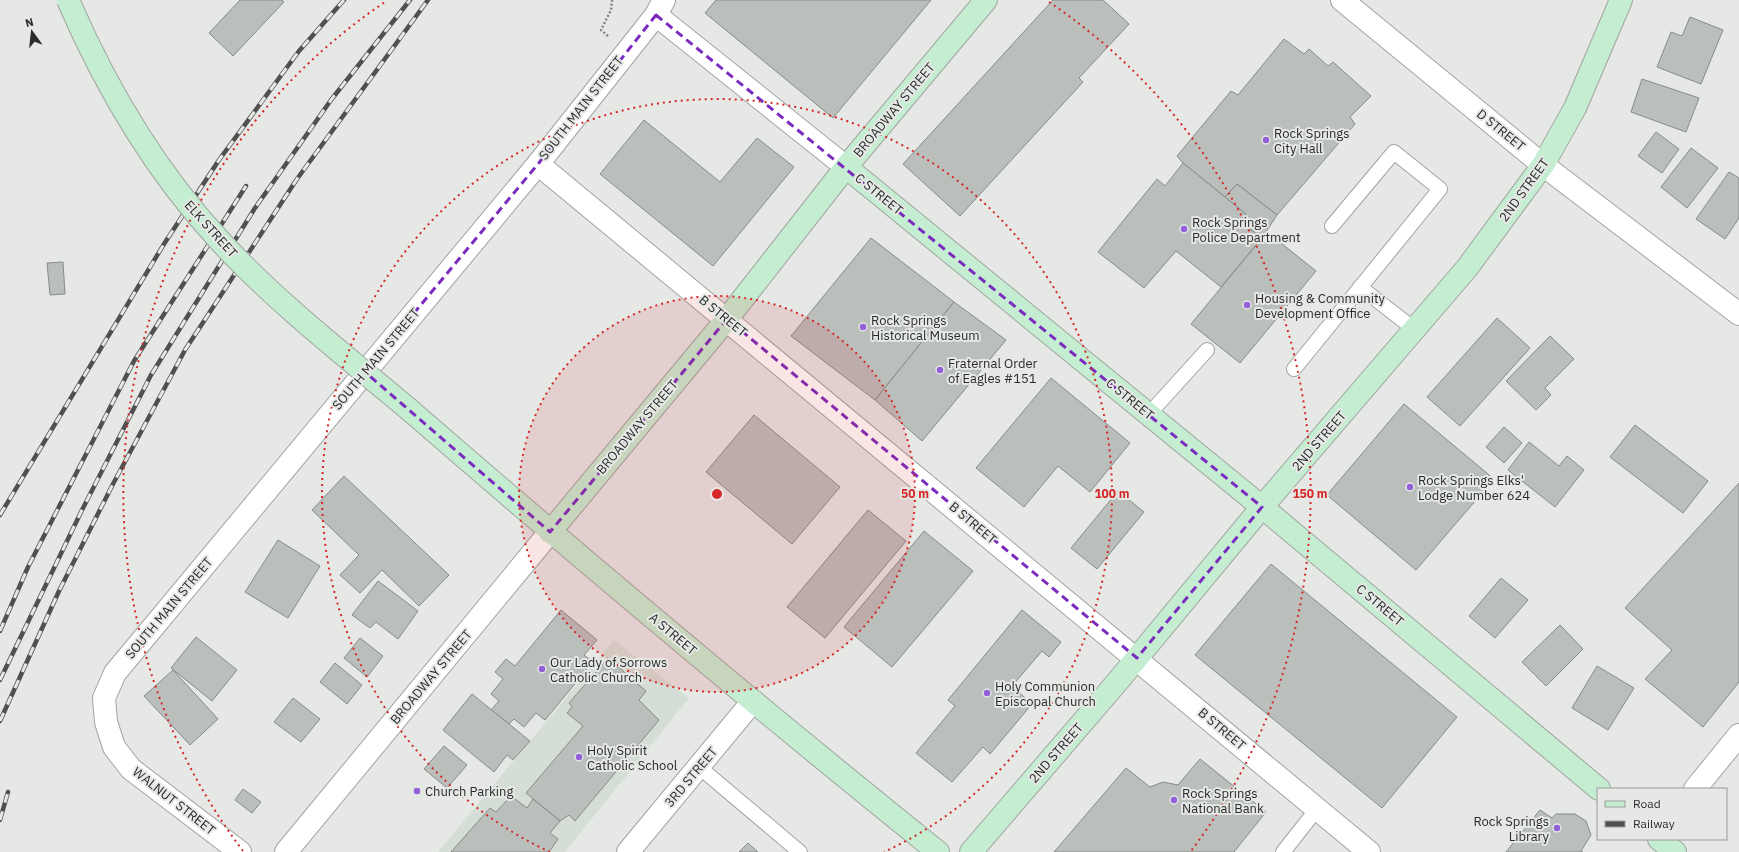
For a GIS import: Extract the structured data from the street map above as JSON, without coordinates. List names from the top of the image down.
{
  "streets": {
    "street": [
      "SOUTH MAIN STREET",
      "BROADWAY STREET",
      "D STREET",
      "2ND STREET",
      "C STREET",
      "ELK STREET",
      "B STREET",
      "A STREET",
      "3RD STREET",
      "WALNUT STREET"
    ]
  },
  "crossings": [
    ["SOUTH MAIN STREET", "C STREET"],
    ["SOUTH MAIN STREET", "B STREET"],
    ["SOUTH MAIN STREET", "WALNUT STREET"],
    ["BROADWAY STREET", "C STREET"],
    ["BROADWAY STREET", "B STREET"],
    ["BROADWAY STREET", "A STREET"],
    ["D STREET", "2ND STREET"],
    ["2ND STREET", "C STREET"],
    ["2ND STREET", "B STREET"],
    ["ELK STREET", "A STREET"],
    ["A STREET", "3RD STREET"]
  ],
  "places": [
    "Rock Springs City Hall",
    "Rock Springs Police Department",
    "Housing & Community Development Office",
    "Rock Springs Historical Museum",
    "Fraternal Order of Eagles #151",
    "Rock Springs Elks' Lodge Number 624",
    "Our Lady of Sorrows Catholic Church",
    "Holy Communion Episcopal Church",
    "Holy Spirit Catholic School",
    "Church Parking",
    "Rock Springs National Bank",
    "Rock Springs Library"
  ],
  "legend": ["Road", "Railway"],
  "north": "top",
  "rings": ["50 m", "100 m", "150 m"]
}
